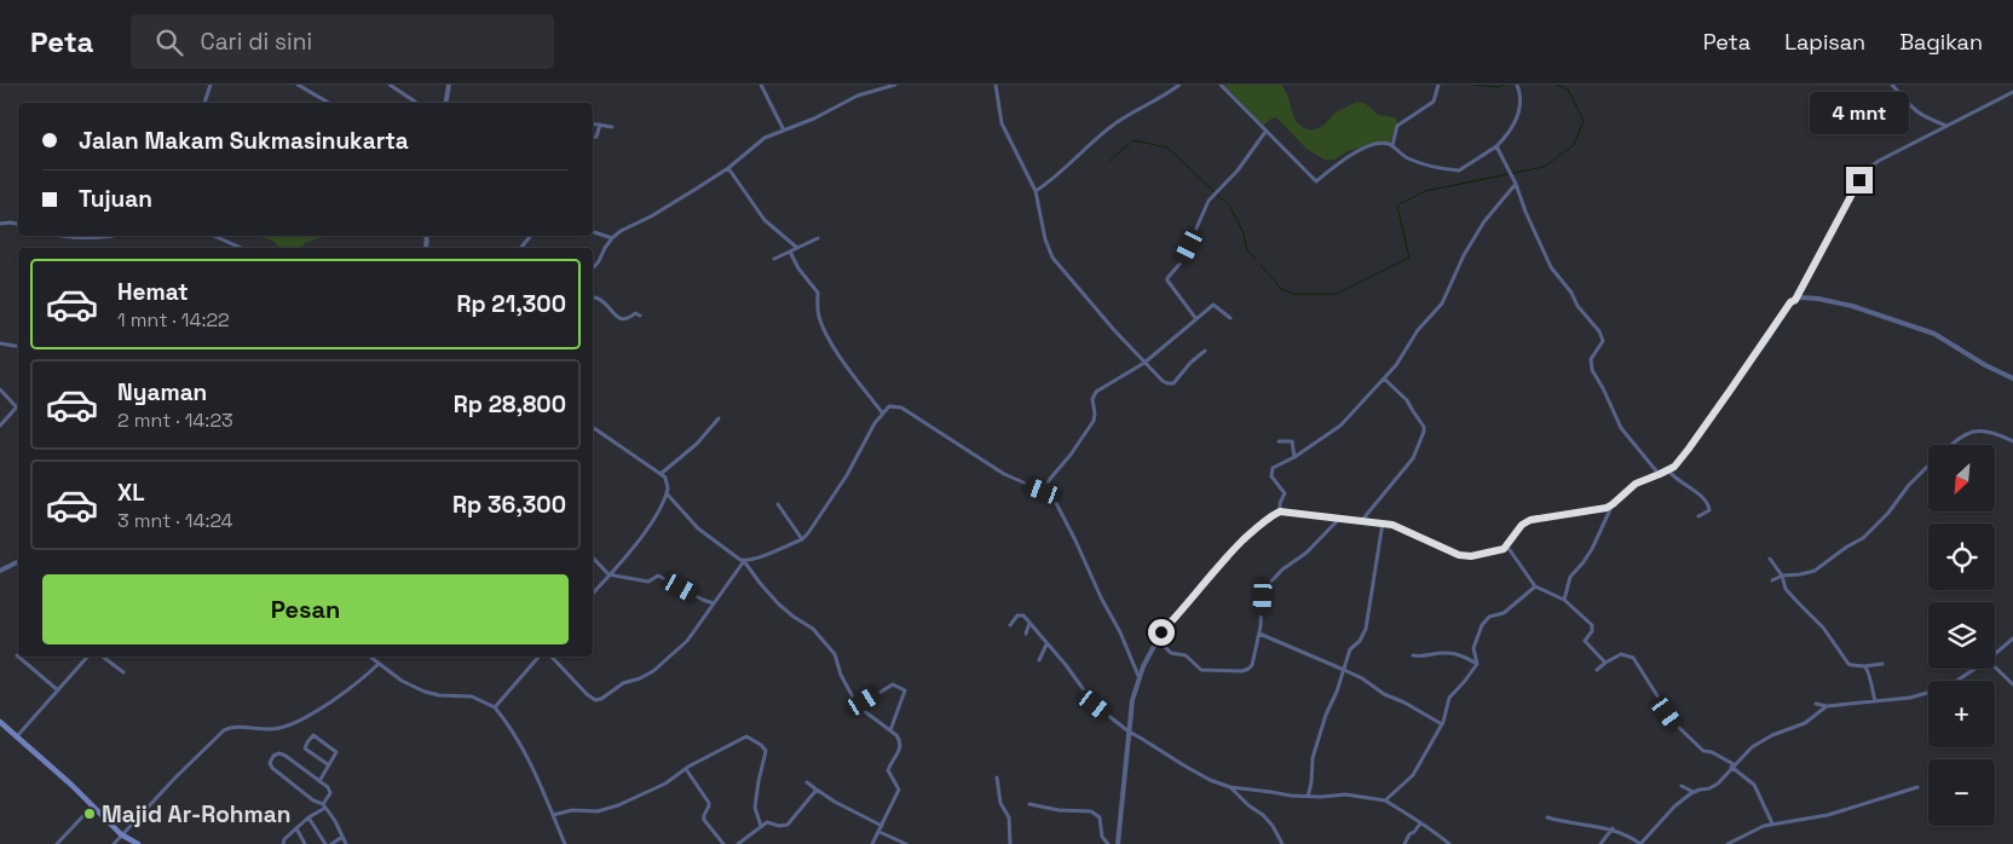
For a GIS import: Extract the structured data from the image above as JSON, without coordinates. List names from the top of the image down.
{
  "places": ["Majid Ar-Rohman"],
  "north": "bottom left",
  "page": {
    "header": "Peta",
    "search": "Cari di sini",
    "nav": ["Peta", "Lapisan", "Bagikan"],
    "bubble": "4 mnt",
    "banner": ["Jalan Makam Sukmasinukarta", "Tujuan"],
    "list": [
      {
        "name": "Hemat",
        "note": "1 mnt · 14:22",
        "value": "Rp 21,300"
      },
      {
        "name": "Nyaman",
        "note": "2 mnt · 14:23",
        "value": "Rp 28,800"
      },
      {
        "name": "XL",
        "note": "3 mnt · 14:24",
        "value": "Rp 36,300"
      }
    ],
    "map_buttons": ["+", "−"],
    "buttons": "Pesan"
  }
}
